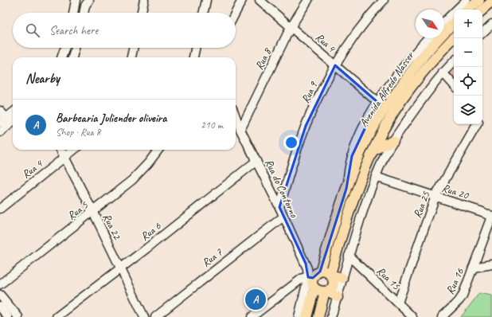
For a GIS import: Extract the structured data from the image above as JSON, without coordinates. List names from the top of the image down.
{
  "streets": {
    "main road": ["Avenida Alfredo Nasser"],
    "street": [
      "Rua 4",
      "Rua 8",
      "Rua 9",
      "Rua do Contorno",
      "Rua 20",
      "Rua 25",
      "Rua 5",
      "Rua 22",
      "Rua 6",
      "Rua 7",
      "Rua 15",
      "Rua 16"
    ]
  },
  "crossings": [
    ["Rua 4", "Rua 8"],
    ["Rua 4", "Rua 9"],
    ["Rua 4", "Rua 22"],
    ["Rua 8", "Rua do Contorno"],
    ["Avenida Alfredo Nasser", "Rua do Contorno"],
    ["Rua 9", "Rua do Contorno"],
    ["Rua do Contorno", "Rua 6"],
    ["Rua do Contorno", "Rua 7"],
    ["Rua 20", "Rua 25"],
    ["Rua 20", "Rua 16"],
    ["Rua 25", "Rua 15"],
    ["Rua 5", "Rua 22"],
    ["Rua 22", "Rua 6"]
  ],
  "north": "bottom right",
  "page": {
    "map_buttons": ["+", "−"],
    "search": "Search here",
    "heading": "Nearby",
    "list": [
      {
        "mark": "A",
        "name": "Barbearia Juliender oliveira",
        "note": "Shop · Rua 8",
        "value": "210 m"
      }
    ],
    "pins": "A"
  }
}
